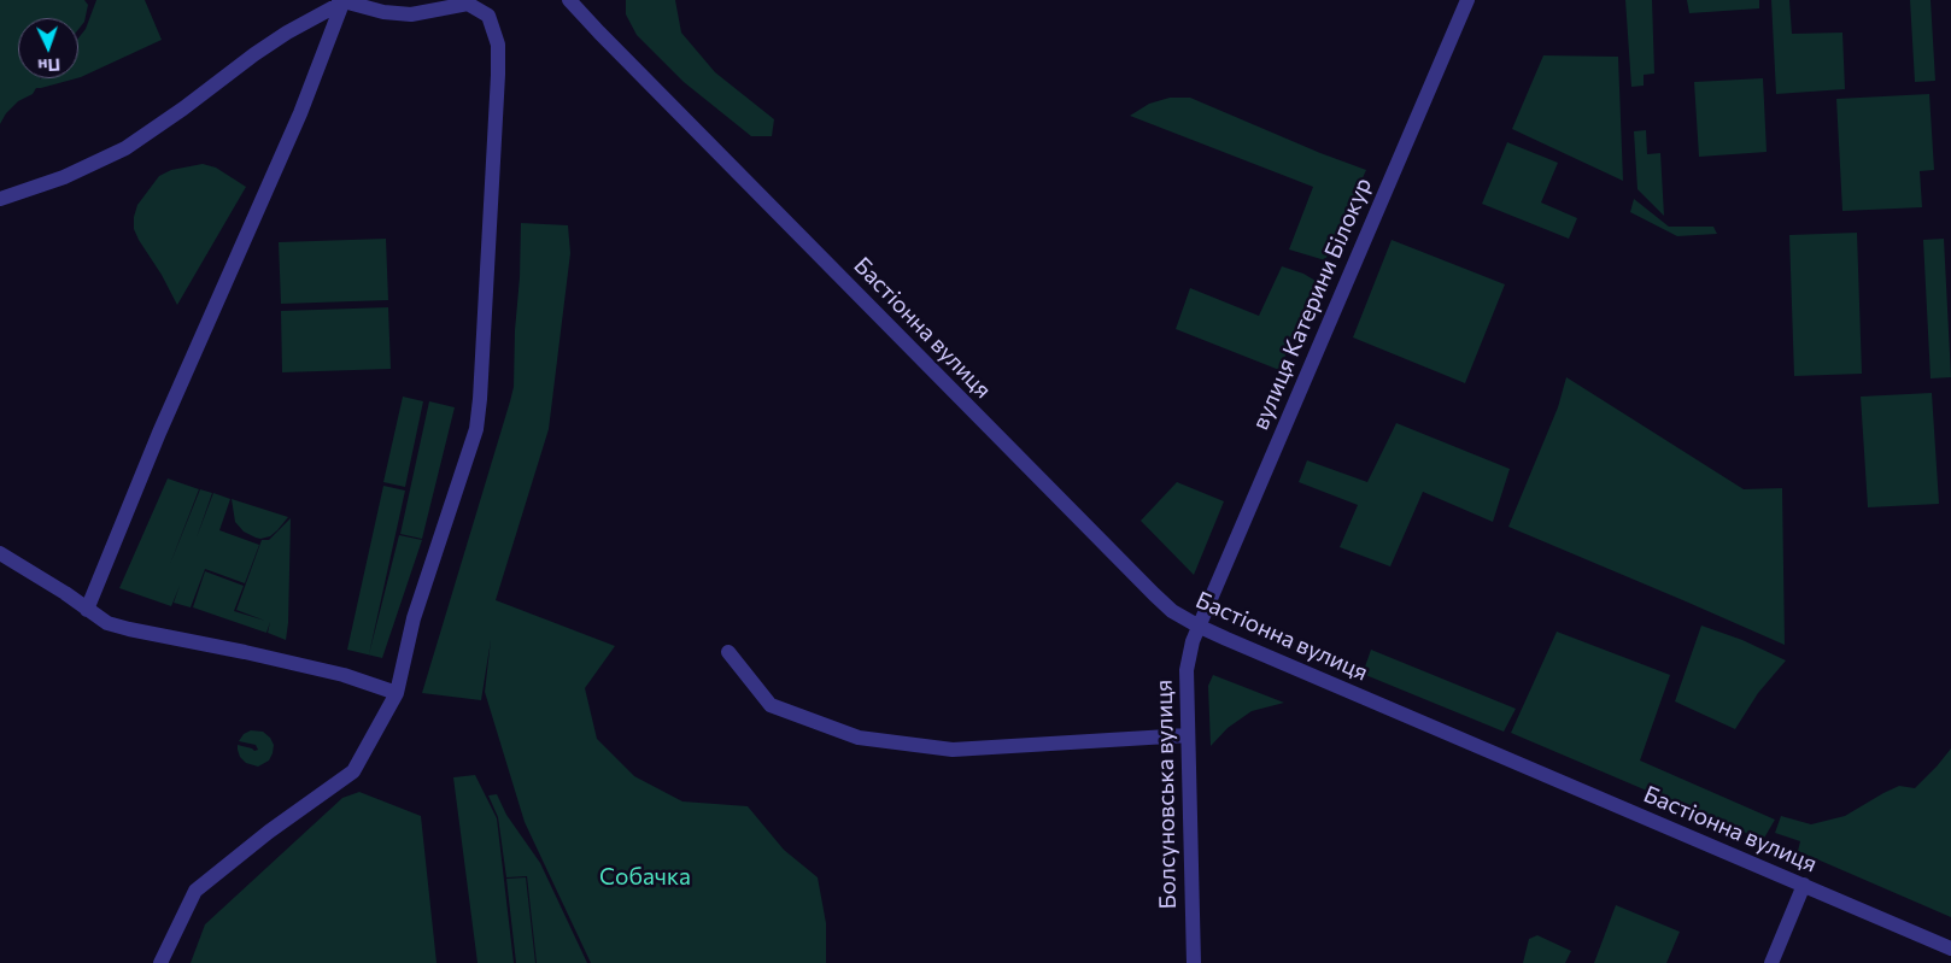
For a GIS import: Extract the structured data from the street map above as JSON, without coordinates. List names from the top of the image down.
{
  "streets": {
    "street": ["вулиця Катерини Білокур", "Бастіонна вулиця", "Болсуновська вулиця"]
  },
  "crossings": [
    ["вулиця Катерини Білокур", "Бастіонна вулиця"],
    ["вулиця Катерини Білокур", "Болсуновська вулиця"],
    ["Бастіонна вулиця", "Болсуновська вулиця"]
  ],
  "parks": ["Собачка"],
  "north": "bottom"
}
